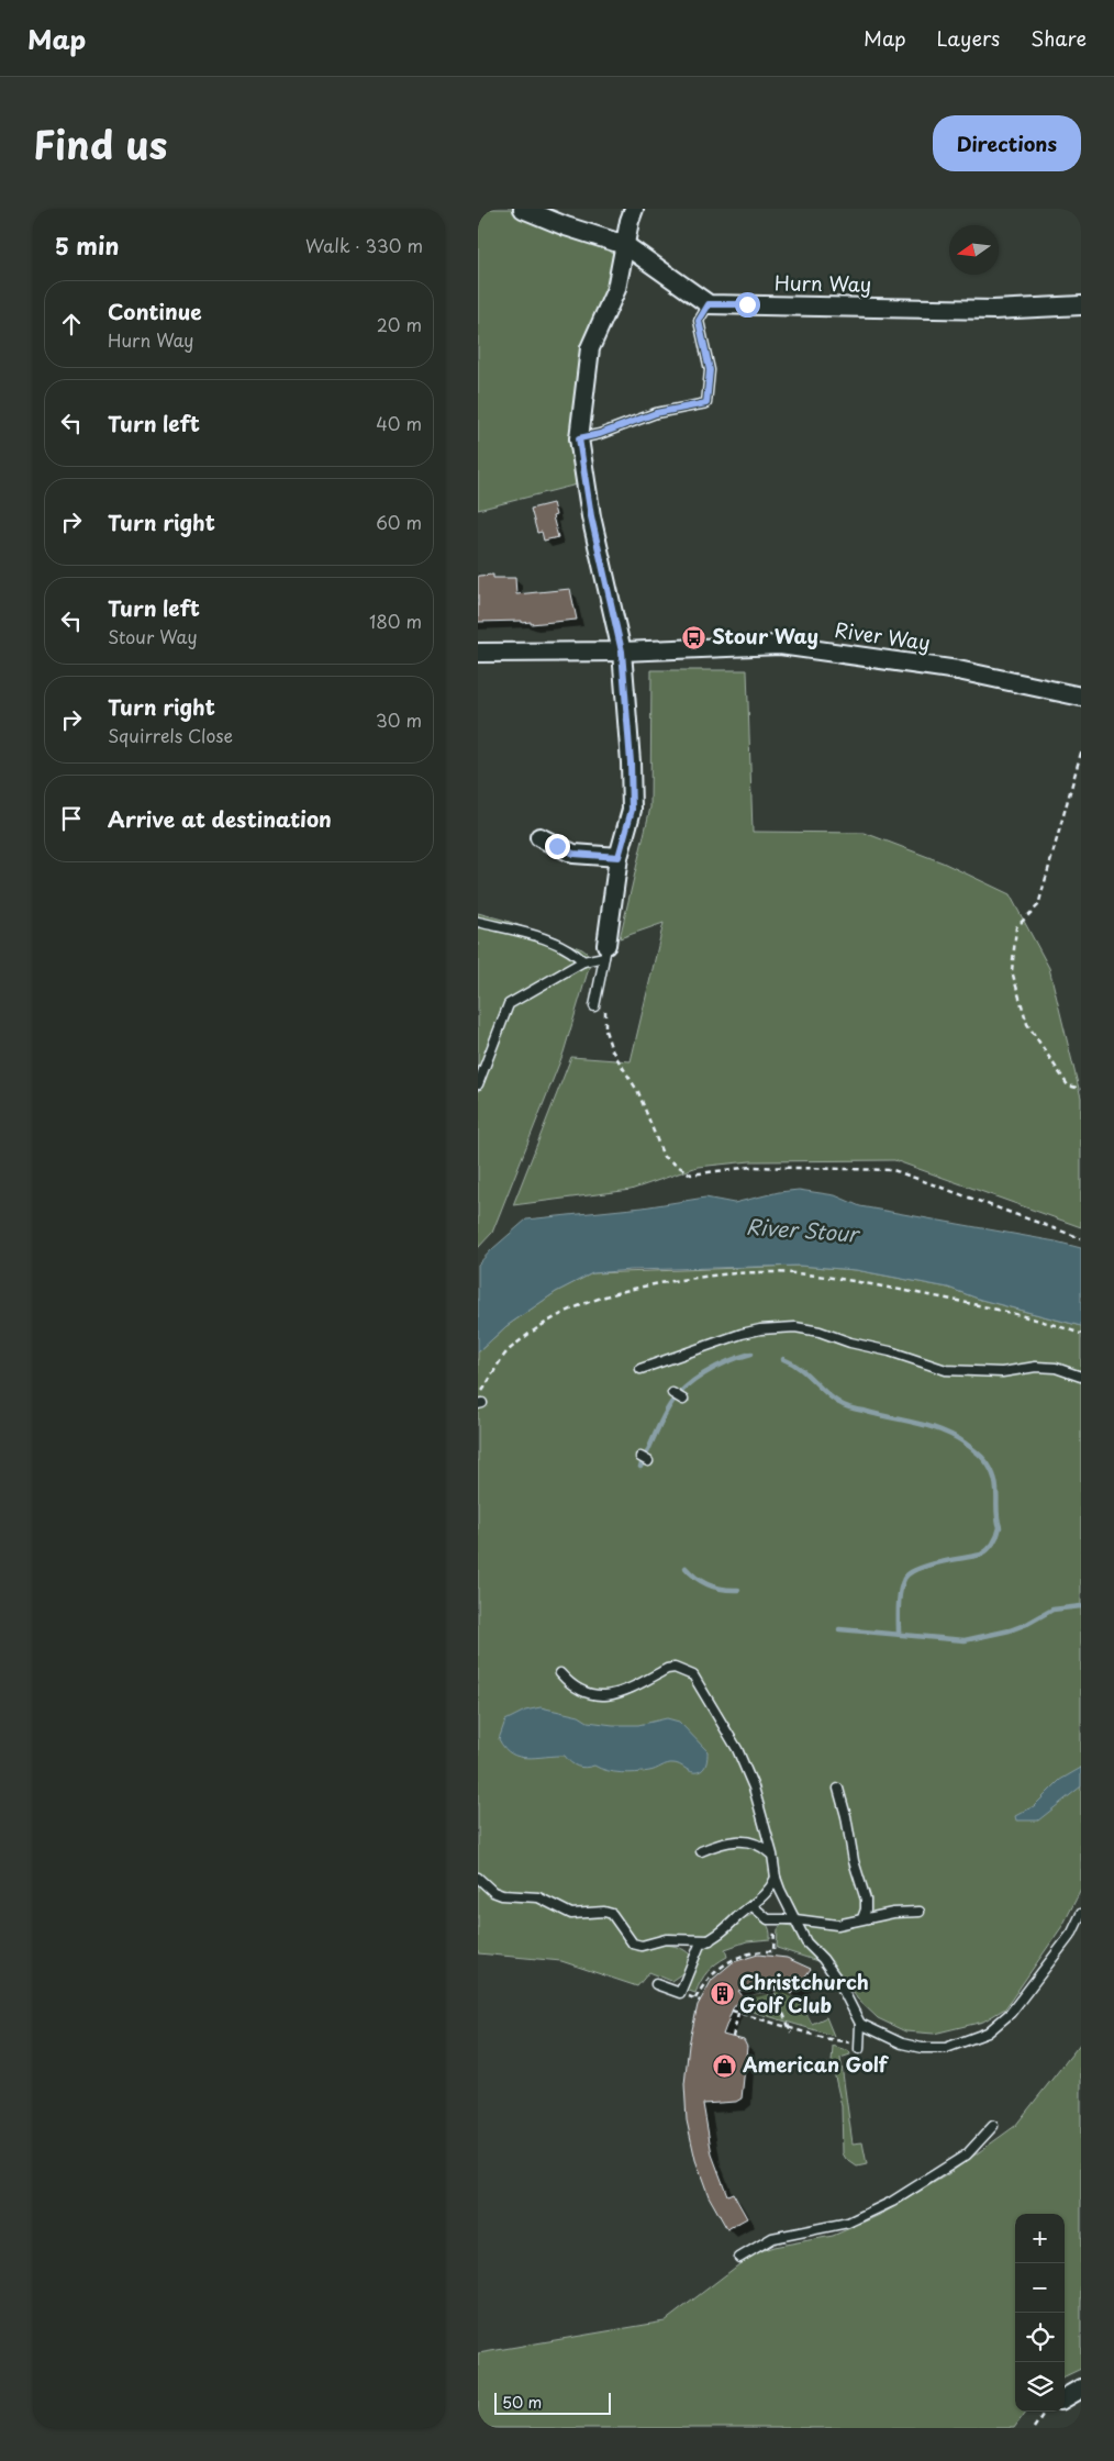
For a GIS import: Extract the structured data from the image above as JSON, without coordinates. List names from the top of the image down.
{
  "streets": {
    "street": ["Hurn Way", "River Way"]
  },
  "water": ["River Stour"],
  "places": {
    "bus stop": ["Stour Way"],
    "building": ["Christchurch Golf Club"],
    "shop": ["American Golf"]
  },
  "scale_bar": "50 m",
  "north": "left",
  "page": {
    "header": "Map",
    "nav": ["Map", "Layers", "Share"],
    "title": "Find us",
    "buttons": "Directions",
    "heading": ["5 min", "Walk · 330 m"],
    "list": [
      ["Continue", "Hurn Way", "20 m"],
      ["Turn left", "40 m"],
      ["Turn right", "60 m"],
      ["Turn left", "Stour Way", "180 m"],
      ["Turn right", "Squirrels Close", "30 m"],
      "Arrive at destination"
    ],
    "map_buttons": ["+", "−"],
    "scale": "50 m"
  }
}
